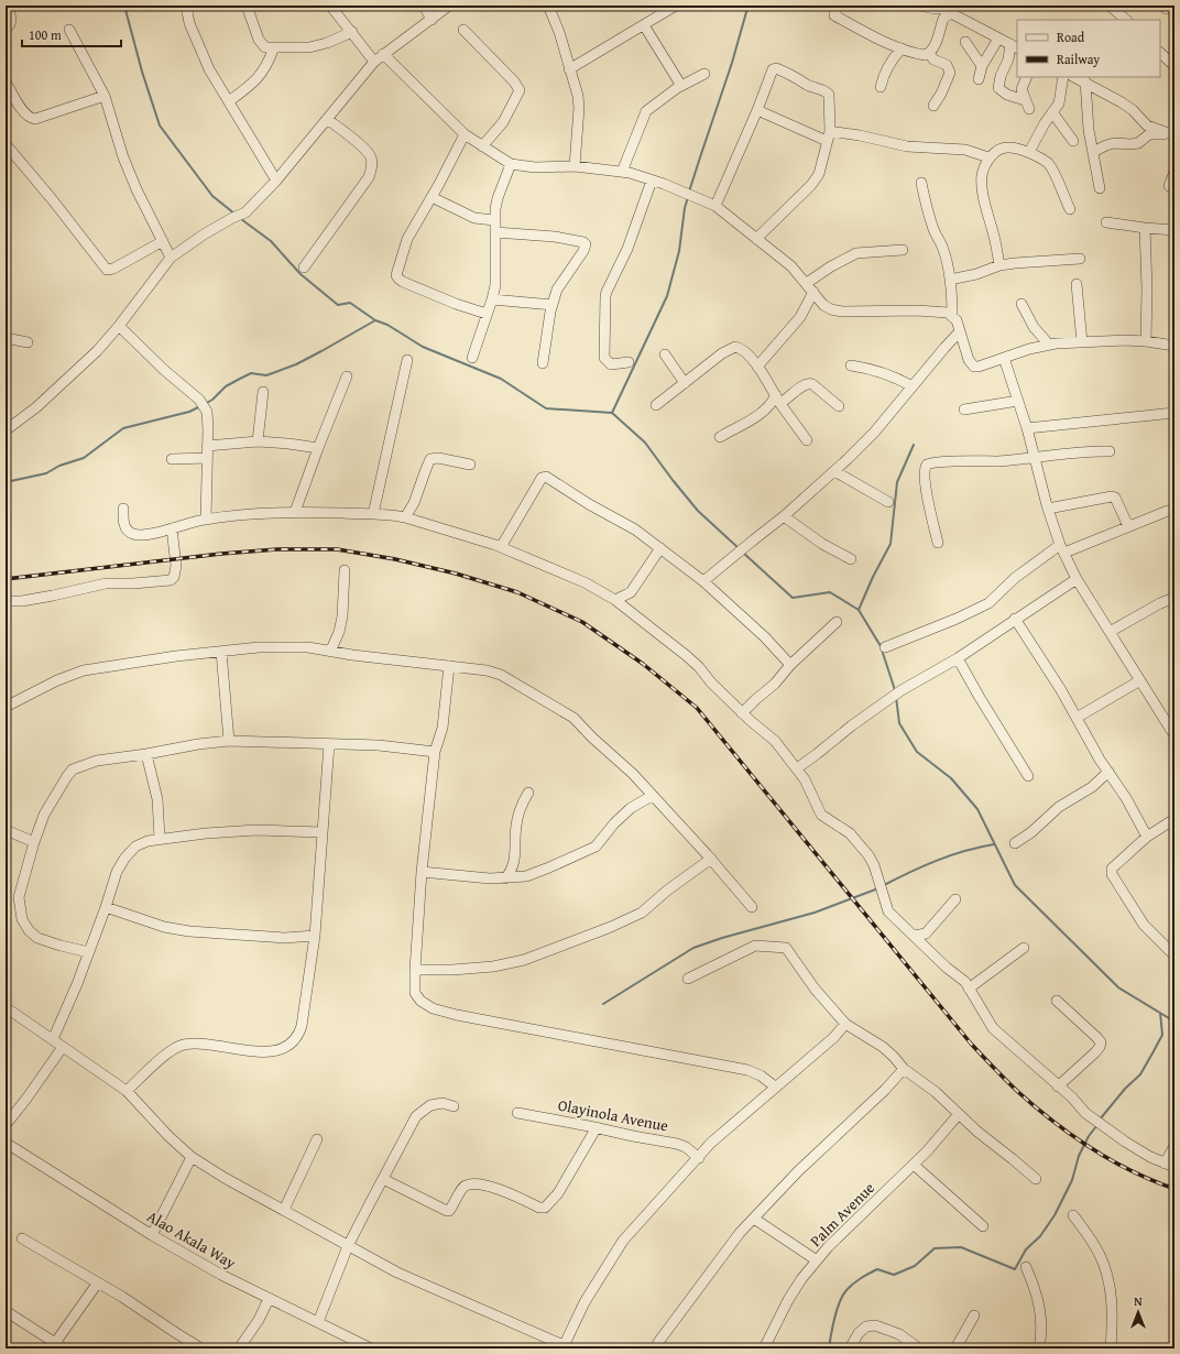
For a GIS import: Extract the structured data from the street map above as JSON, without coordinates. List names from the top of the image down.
{
  "streets": {
    "street": ["Olayinola Avenue", "Palm Avenue", "Alao Akala Way"]
  },
  "legend": ["Road", "Railway"],
  "scale_bar": "100 m",
  "north": "top"
}
